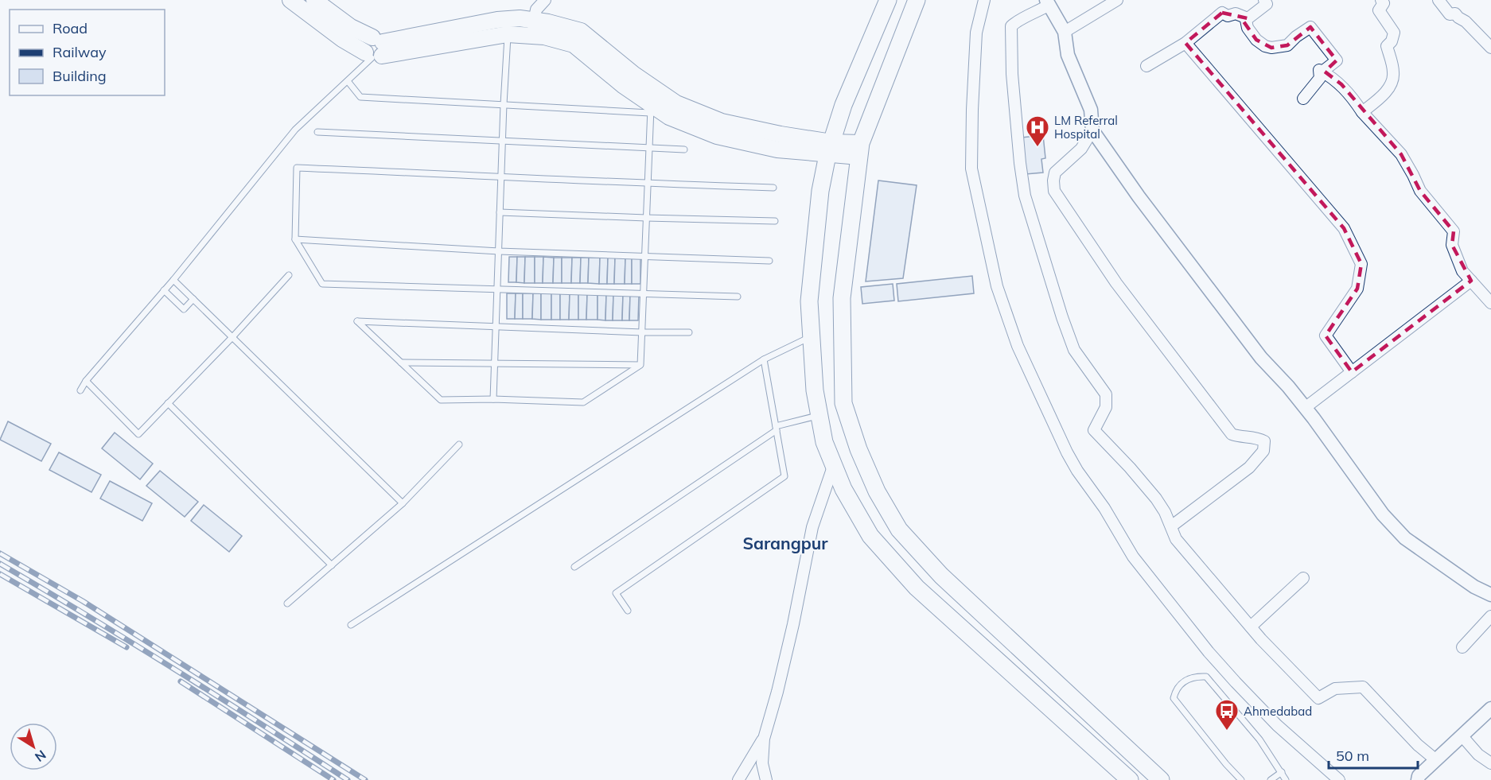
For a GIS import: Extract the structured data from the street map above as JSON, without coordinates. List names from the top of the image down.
{
  "districts": ["Sarangpur"],
  "places": {
    "hospital": ["LM Referral Hospital"],
    "bus stop": ["Ahmedabad"]
  },
  "legend": ["Road", "Railway", "Building"],
  "scale_bar": "50 m",
  "north": "bottom right"
}
